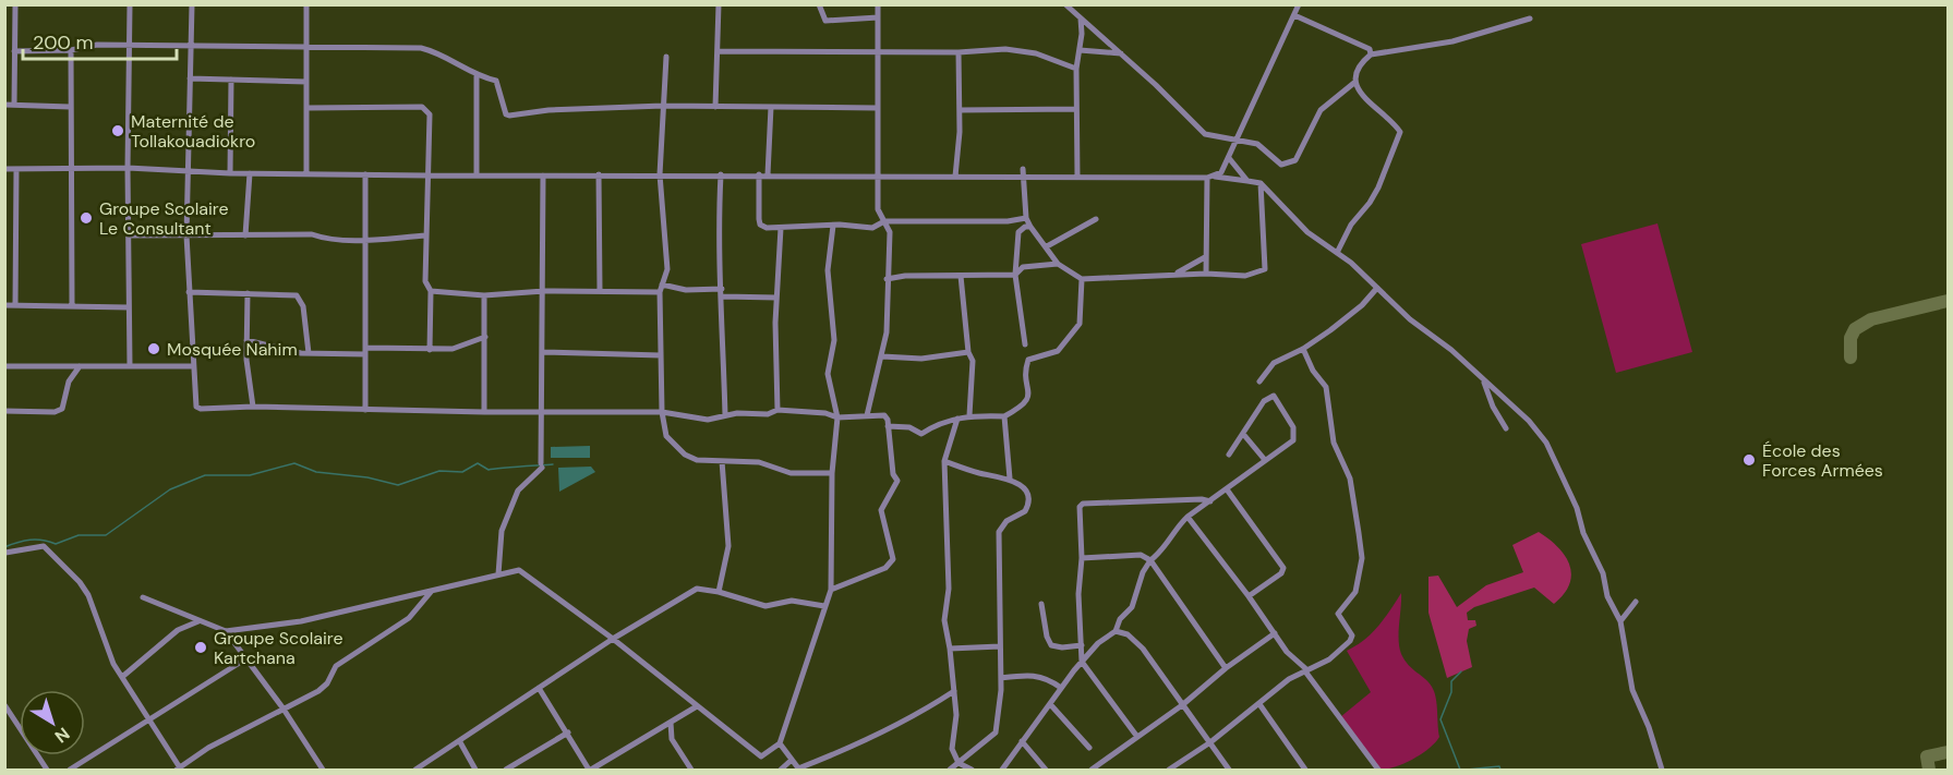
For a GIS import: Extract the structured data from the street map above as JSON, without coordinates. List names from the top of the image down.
{
  "places": [
    "Maternité de Tollakouadiokro",
    "Groupe Scolaire Le Consultant",
    "Mosquée Nahim",
    "École des Forces Armées",
    "Groupe Scolaire Kartchana"
  ],
  "scale_bar": "200 m",
  "north": "bottom right"
}
